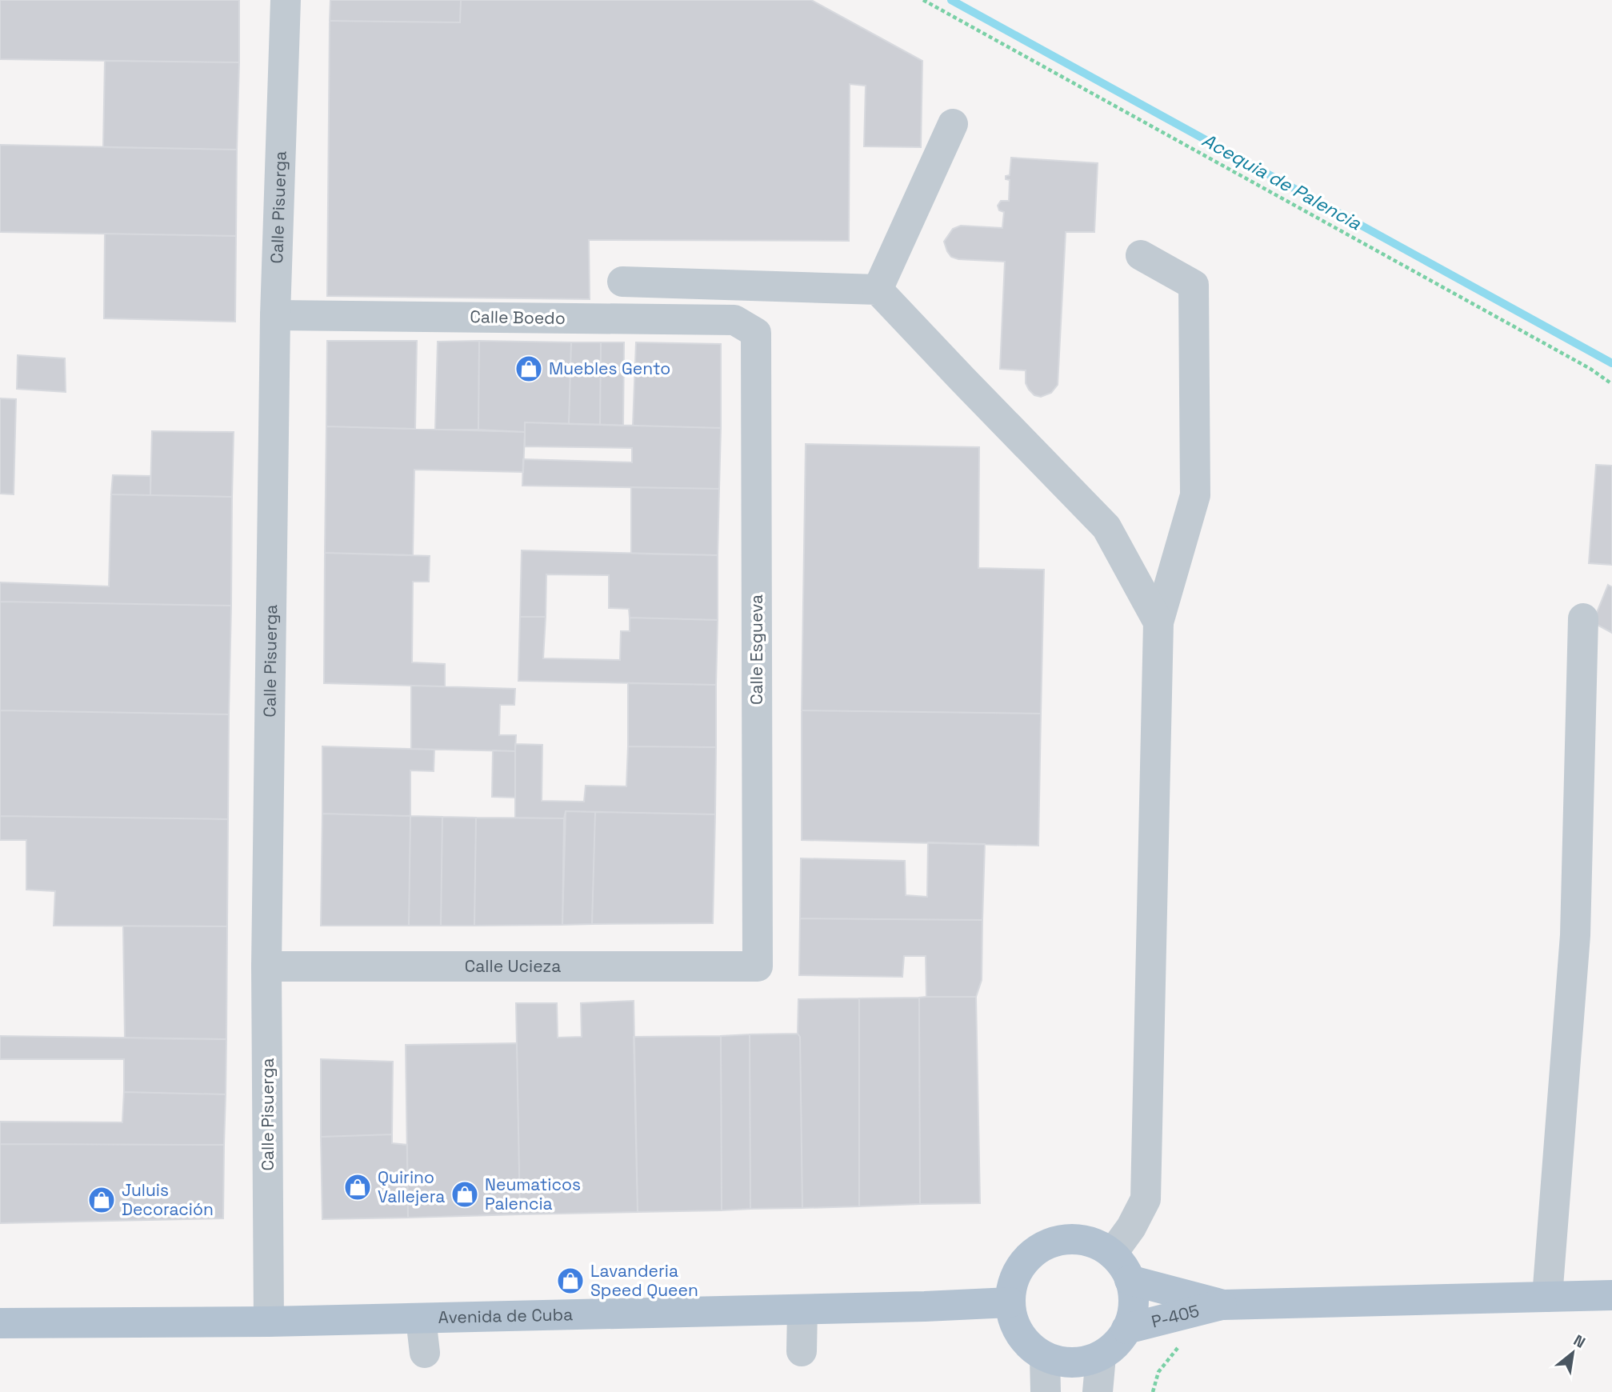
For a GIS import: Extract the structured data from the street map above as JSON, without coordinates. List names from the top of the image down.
{
  "streets": {
    "main road": ["Avenida de Cuba", "P-405"],
    "street": [
      "Calle Pisuerga",
      "Calle Boedo",
      "Calle Esgueva",
      "Calle Ucieza"
    ]
  },
  "crossings": [
    ["Calle Pisuerga", "Calle Boedo"],
    ["Calle Pisuerga", "Calle Ucieza"],
    ["Calle Pisuerga", "Avenida de Cuba"],
    ["Calle Boedo", "Calle Esgueva"],
    ["Calle Esgueva", "Calle Ucieza"],
    ["Avenida de Cuba", "P-405"]
  ],
  "water": ["Acequia de Palencia"],
  "places": {
    "shop": [
      "Muebles Gento",
      "Quirino Vallejera",
      "Neumaticos Palencia",
      "Juluis Decoración",
      "Lavanderia Speed Queen"
    ]
  },
  "north": "top right"
}
